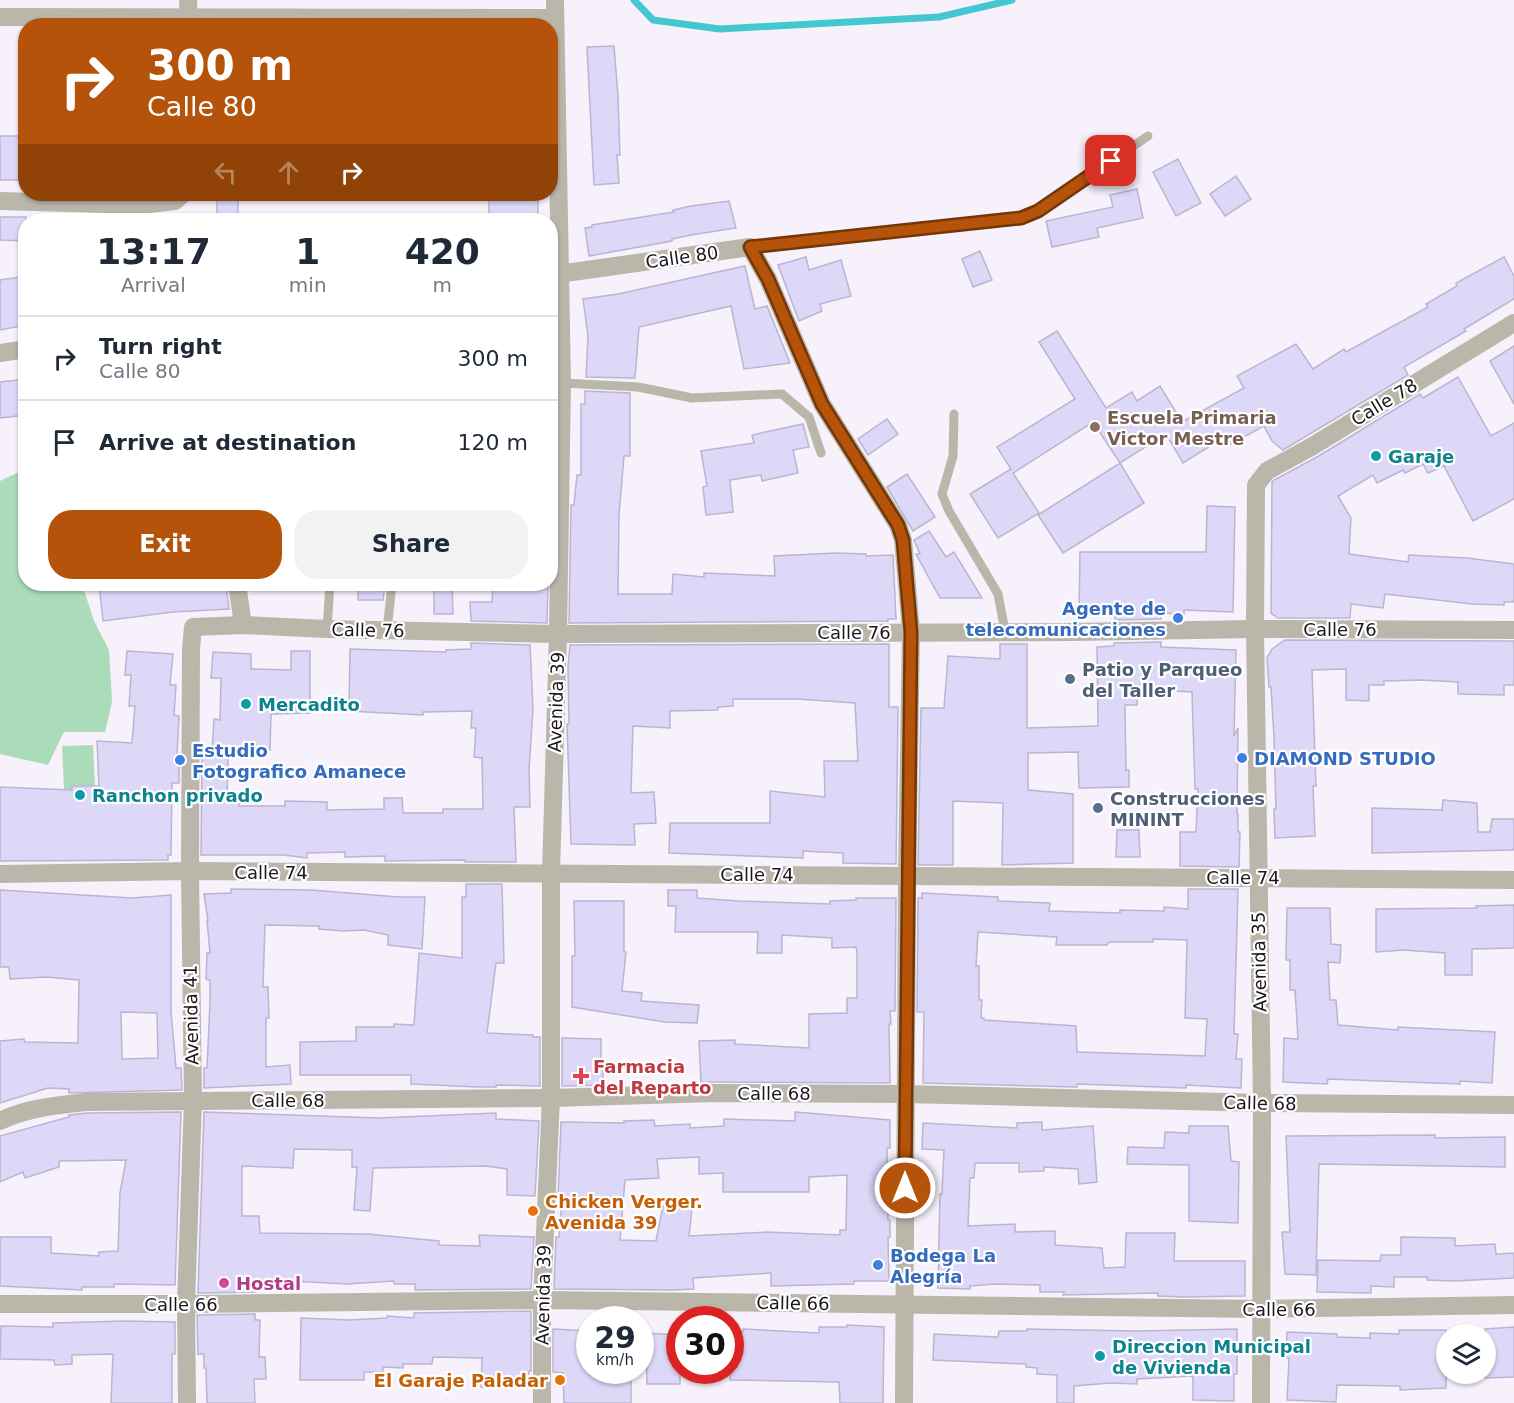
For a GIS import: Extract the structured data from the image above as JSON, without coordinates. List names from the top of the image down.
{
  "streets": {
    "street": [
      "Calle 80",
      "Calle 78",
      "Calle 76",
      "Avenida 39",
      "Calle 74",
      "Avenida 35",
      "Avenida 41",
      "Calle 68",
      "Calle 66"
    ]
  },
  "crossings": [
    ["Calle 78", "Avenida 35"],
    ["Calle 76", "Avenida 39"],
    ["Calle 76", "Avenida 35"],
    ["Calle 76", "Avenida 41"],
    ["Avenida 39", "Calle 74"],
    ["Avenida 39", "Calle 68"],
    ["Avenida 39", "Calle 66"],
    ["Calle 74", "Avenida 35"],
    ["Calle 74", "Avenida 41"],
    ["Avenida 35", "Calle 68"],
    ["Avenida 35", "Calle 66"],
    ["Avenida 41", "Calle 68"],
    ["Avenida 41", "Calle 66"]
  ],
  "places": {
    "other": [
      "Escuela Primaria Victor Mestre",
      "Garaje",
      "Agente de telecomunicaciones",
      "Patio y Parqueo del Taller",
      "Mercadito",
      "DIAMOND STUDIO",
      "Estudio Fotografico Amanece",
      "Ranchon privado",
      "Construcciones MININT",
      "Chicken Verger. Avenida 39",
      "Bodega La Alegría",
      "Hostal",
      "Direccion Municipal de Vivienda",
      "El Garaje Paladar"
    ],
    "health": ["Farmacia del Reparto"]
  },
  "page": {
    "turn": ["300 m", "Calle 80"],
    "eta": [
      "13:17",
      "Arrival",
      "1",
      "min",
      "420",
      "m"
    ],
    "list": [
      {
        "name": "Turn right",
        "note": "Calle 80",
        "value": "300 m"
      },
      {
        "name": "Arrive at destination",
        "value": "120 m"
      }
    ],
    "buttons": ["Exit", "Share"],
    "speed": "29 km/h",
    "limit": "30"
  }
}
